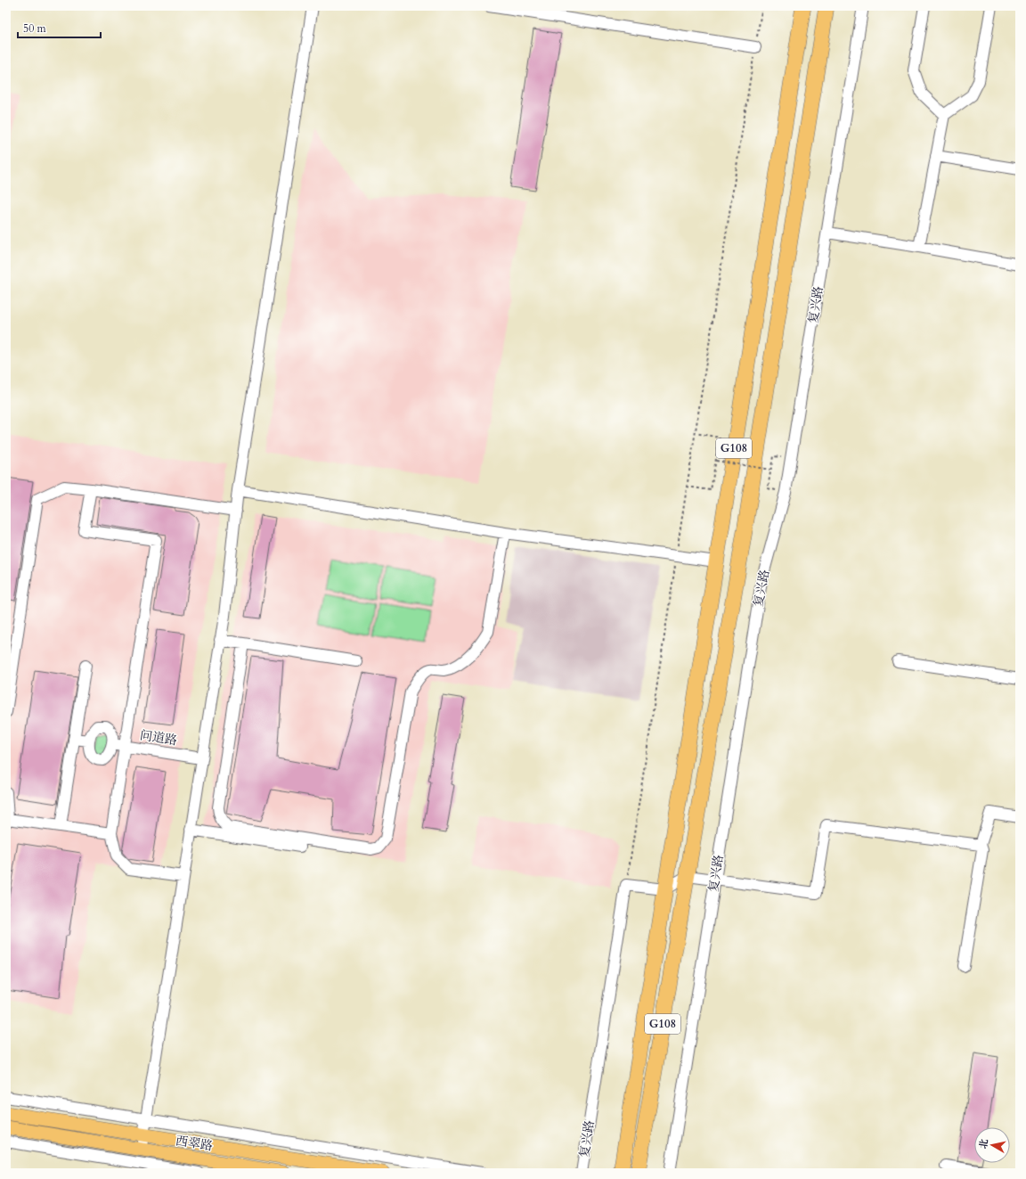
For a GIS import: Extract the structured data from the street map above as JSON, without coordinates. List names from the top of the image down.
{
  "streets": {
    "highway": ["复兴路", "G108"],
    "main road": ["西翠路"],
    "street": ["问道路"]
  },
  "scale_bar": "50 m",
  "north": "left"
}
